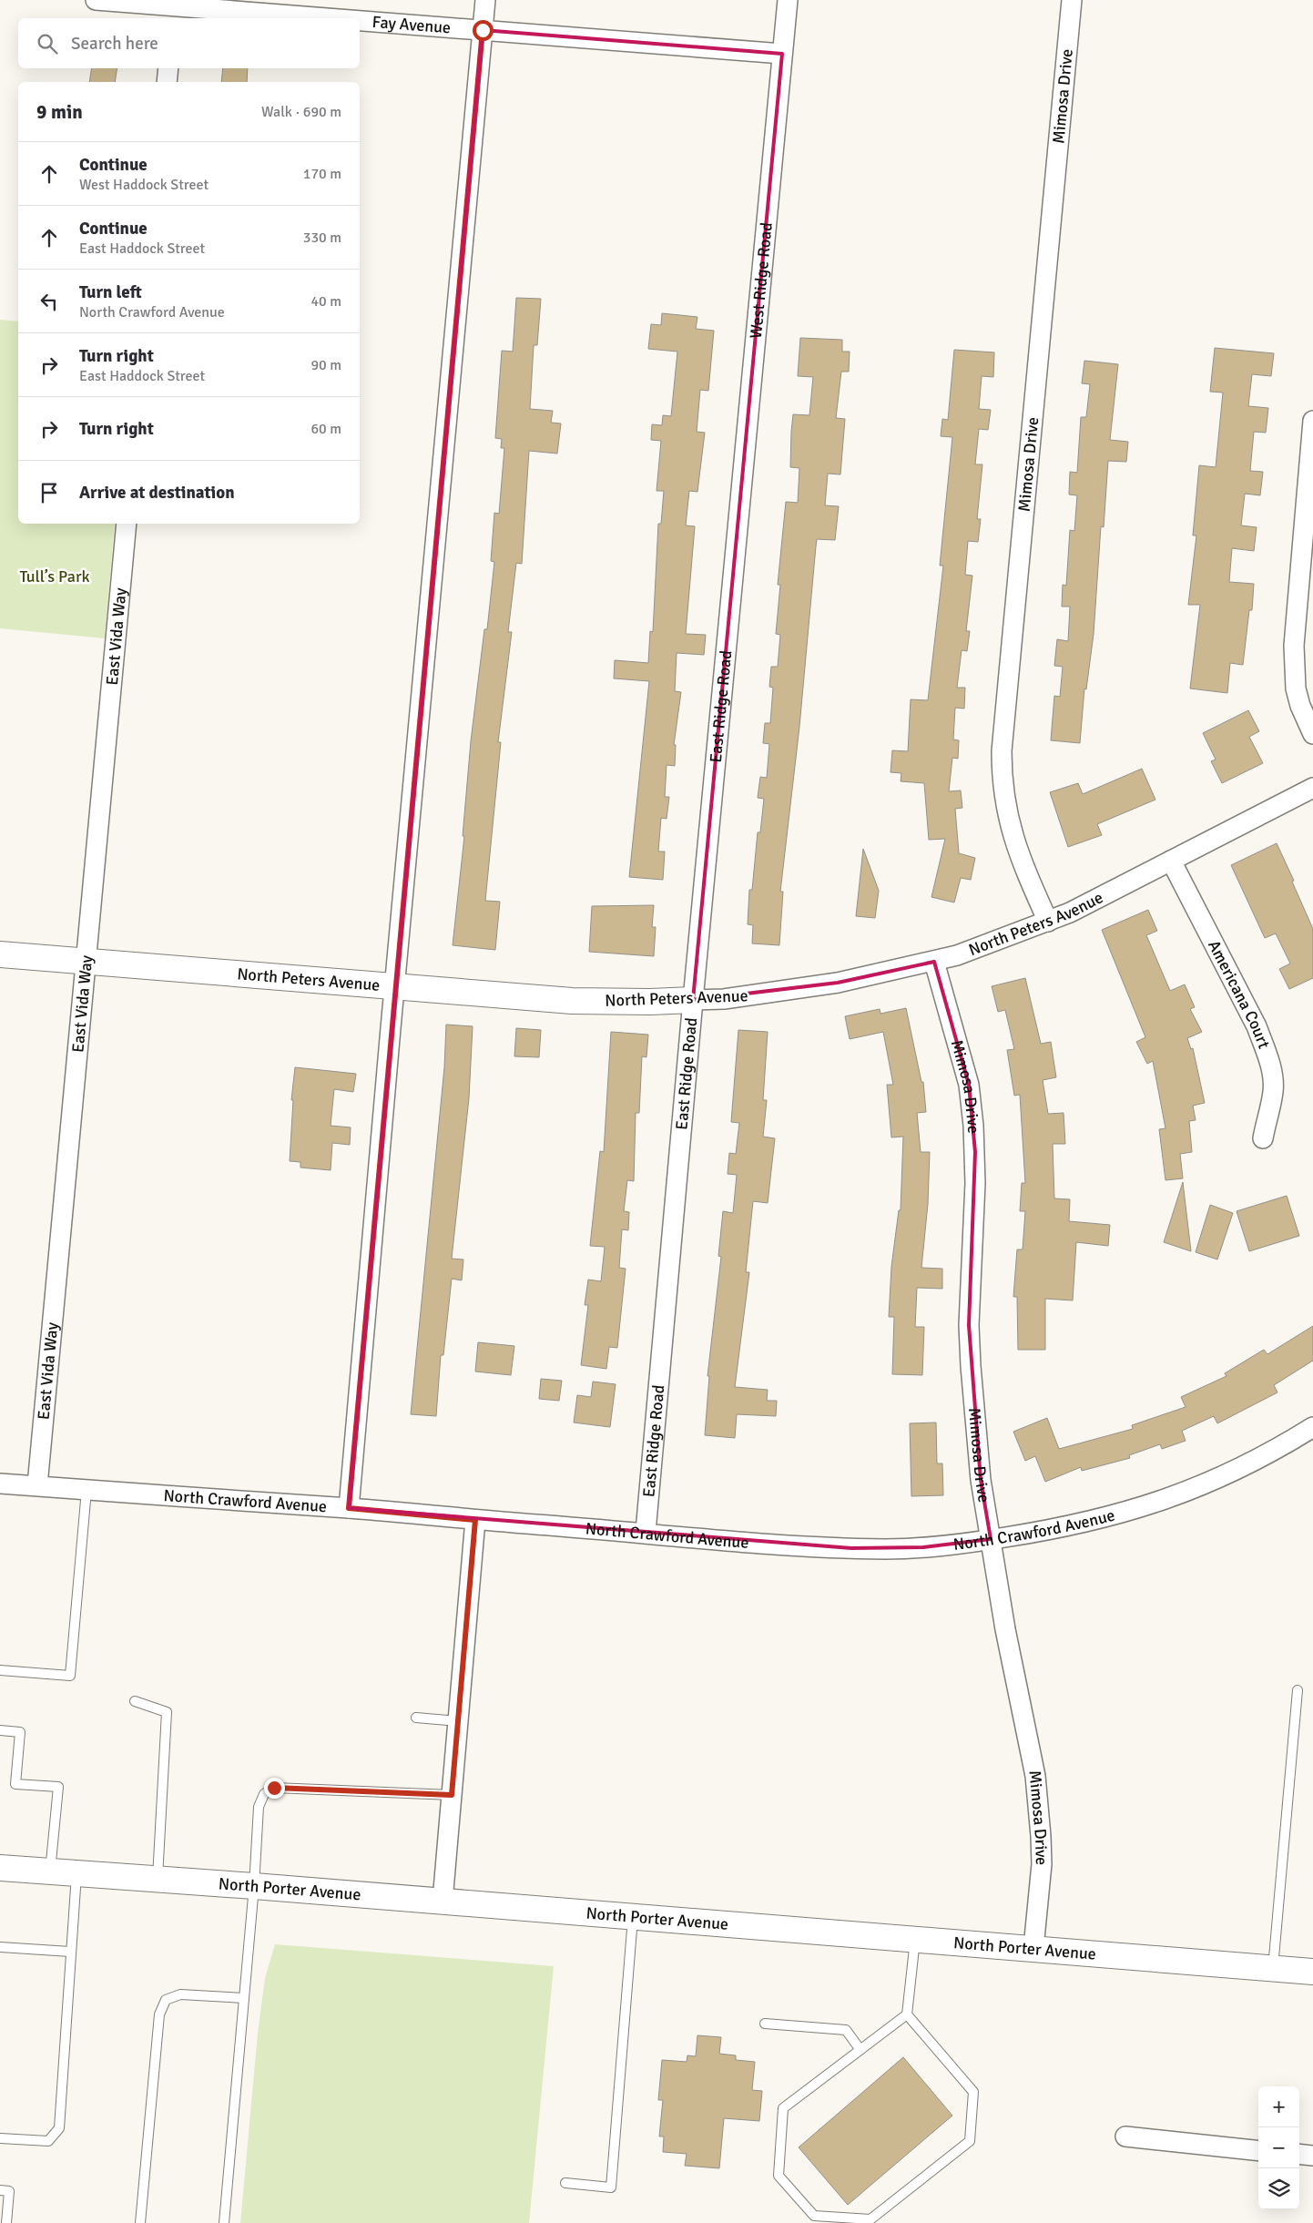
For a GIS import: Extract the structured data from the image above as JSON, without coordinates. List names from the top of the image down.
{
  "streets": {
    "main road": ["North Peters Avenue", "North Porter Avenue"],
    "street": [
      "Fay Avenue",
      "Mimosa Drive",
      "West Ridge Road",
      "East Vida Way",
      "East Ridge Road",
      "Americana Court",
      "North Crawford Avenue"
    ]
  },
  "crossings": [
    ["Fay Avenue", "West Ridge Road"],
    ["Mimosa Drive", "North Peters Avenue"],
    ["Mimosa Drive", "North Crawford Avenue"],
    ["Mimosa Drive", "North Porter Avenue"],
    ["West Ridge Road", "East Ridge Road"],
    ["East Vida Way", "North Peters Avenue"],
    ["East Vida Way", "North Crawford Avenue"],
    ["East Ridge Road", "North Peters Avenue"],
    ["East Ridge Road", "North Crawford Avenue"],
    ["North Peters Avenue", "Americana Court"]
  ],
  "parks": ["Tull’s Park"],
  "page": {
    "search": "Search here",
    "heading": ["9 min", "Walk · 690 m"],
    "list": [
      ["Continue", "West Haddock Street", "170 m"],
      ["Continue", "East Haddock Street", "330 m"],
      ["Turn left", "North Crawford Avenue", "40 m"],
      ["Turn right", "East Haddock Street", "90 m"],
      ["Turn right", "60 m"],
      "Arrive at destination"
    ],
    "map_buttons": ["+", "−"]
  }
}
